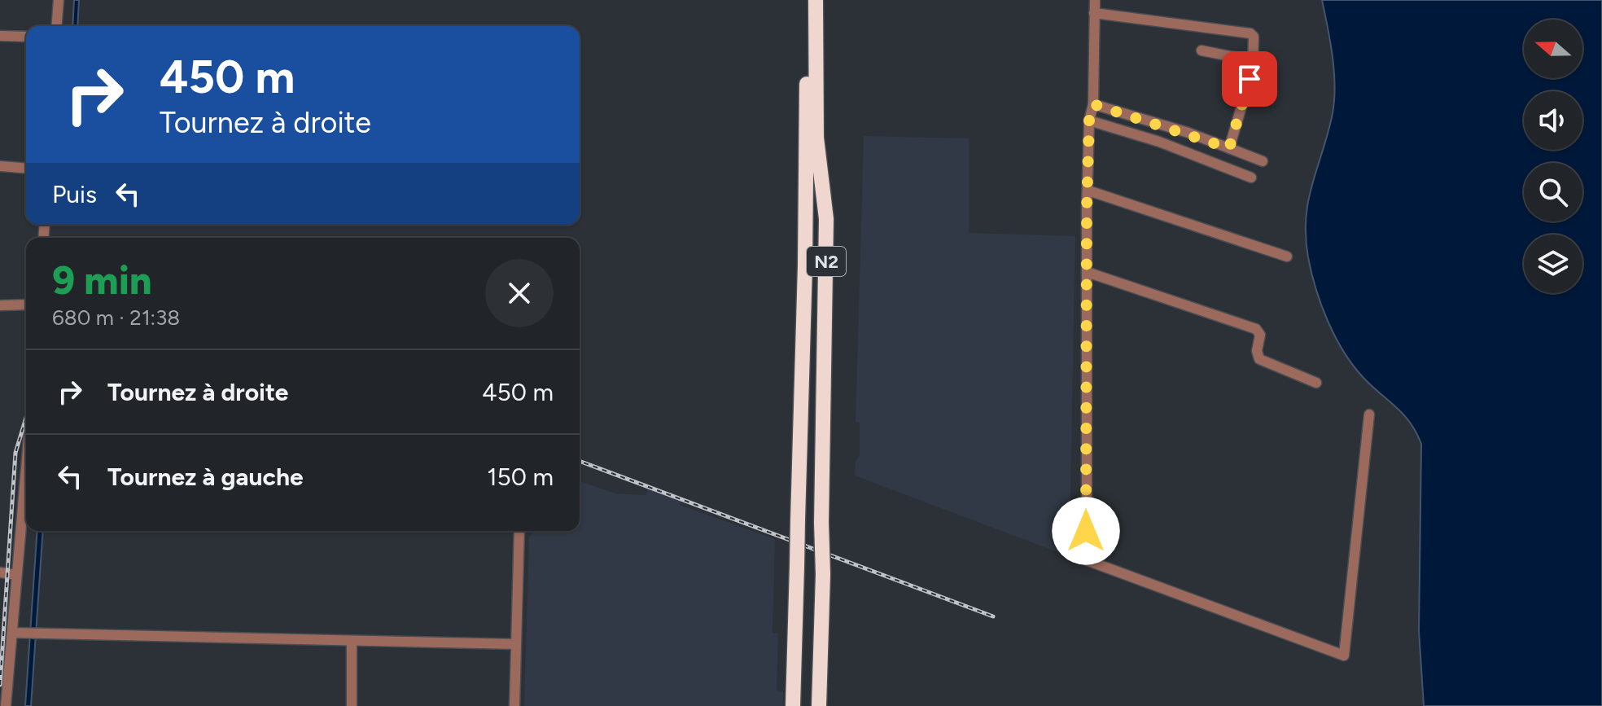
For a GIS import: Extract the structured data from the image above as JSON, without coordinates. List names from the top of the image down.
{
  "streets": {
    "highway": ["N2"]
  },
  "north": "left",
  "page": {
    "turn": ["450 m", "Tournez à droite"],
    "then": "Puis",
    "heading": ["9 min", "680 m · 21:38"],
    "list": [
      {
        "name": "Tournez à droite",
        "value": "450 m"
      },
      {
        "name": "Tournez à gauche",
        "value": "150 m"
      }
    ]
  }
}
